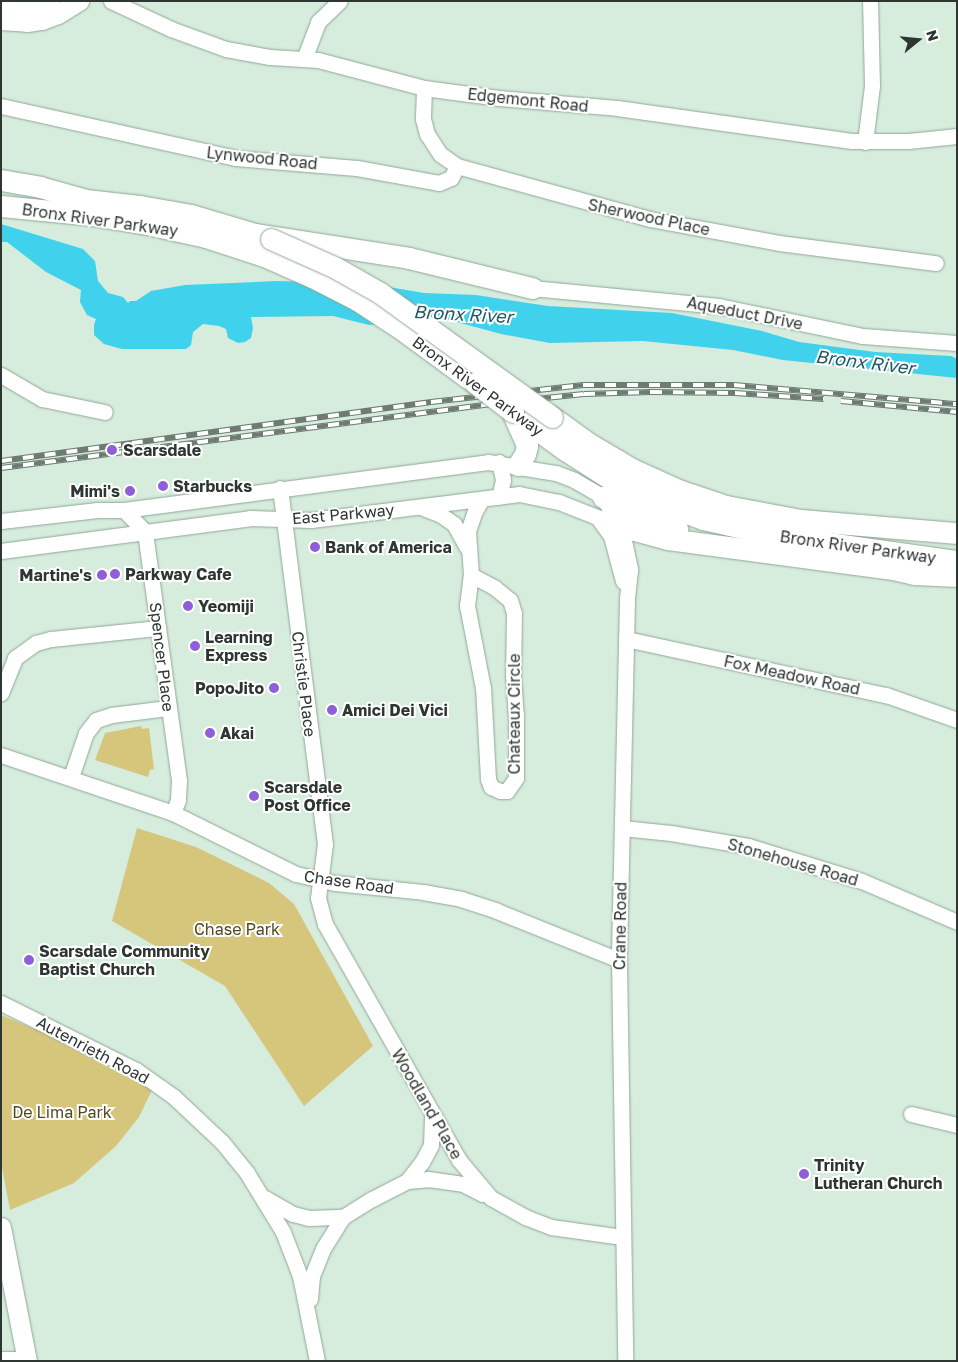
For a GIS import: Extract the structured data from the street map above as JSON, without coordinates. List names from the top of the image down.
{
  "streets": {
    "highway": ["Bronx River Parkway"],
    "street": [
      "Edgemont Road",
      "Lynwood Road",
      "Sherwood Place",
      "Aqueduct Drive",
      "East Parkway",
      "Spencer Place",
      "Fox Meadow Road",
      "Christie Place",
      "Chateaux Circle",
      "Stonehouse Road",
      "Chase Road",
      "Crane Road",
      "Autenrieth Road",
      "Woodland Place"
    ]
  },
  "crossings": [
    ["Edgemont Road", "Sherwood Place"],
    ["Lynwood Road", "Sherwood Place"],
    ["East Parkway", "Spencer Place"],
    ["East Parkway", "Christie Place"],
    ["East Parkway", "Chateaux Circle"],
    ["East Parkway", "Crane Road"],
    ["Spencer Place", "Chase Road"],
    ["Fox Meadow Road", "Crane Road"],
    ["Christie Place", "Chase Road"],
    ["Christie Place", "Woodland Place"],
    ["Stonehouse Road", "Crane Road"],
    ["Chase Road", "Crane Road"],
    ["Chase Road", "Woodland Place"],
    ["Crane Road", "Woodland Place"]
  ],
  "water": ["Bronx River"],
  "parks": ["Chase Park", "De Lima Park"],
  "places": [
    "Scarsdale",
    "Starbucks",
    "Mimi's",
    "Bank of America",
    "Parkway Cafe",
    "Martine's",
    "Yeomiji",
    "Learning Express",
    "PopoJito",
    "Amici Dei Vici",
    "Akai",
    "Scarsdale Post Office",
    "Scarsdale Community Baptist Church",
    "Trinity Lutheran Church"
  ],
  "north": "right"
}
